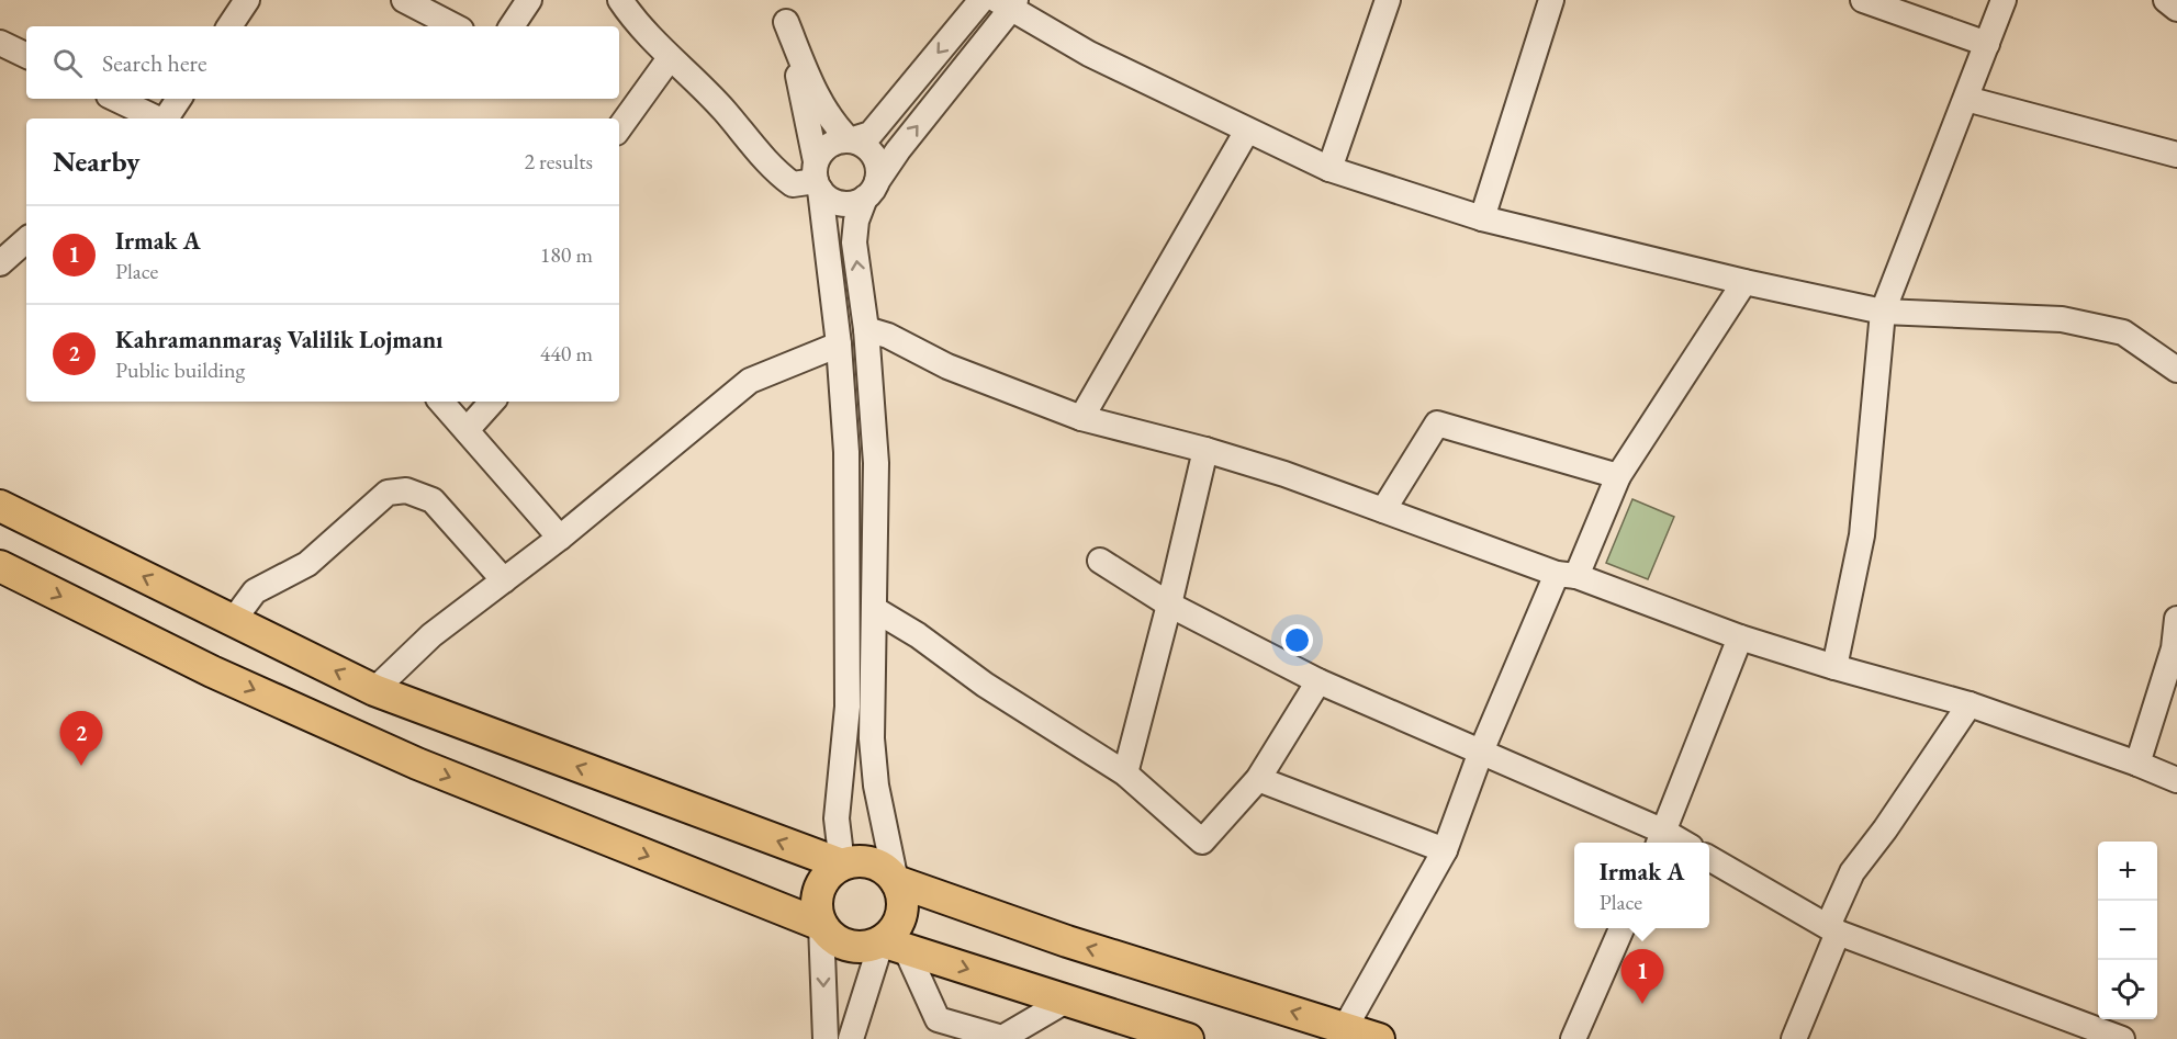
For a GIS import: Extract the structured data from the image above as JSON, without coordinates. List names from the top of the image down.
{
  "page": {
    "search": "Search here",
    "heading": ["Nearby", "2 results"],
    "list": [
      {
        "mark": "1",
        "name": "Irmak A",
        "note": "Place",
        "value": "180 m"
      },
      {
        "mark": "2",
        "name": "Kahramanmaraş Valilik Lojmanı",
        "note": "Public building",
        "value": "440 m"
      }
    ],
    "pins": ["2", "1"],
    "map_buttons": ["+", "−"],
    "popup": ["Irmak A", "Place"]
  }
}
